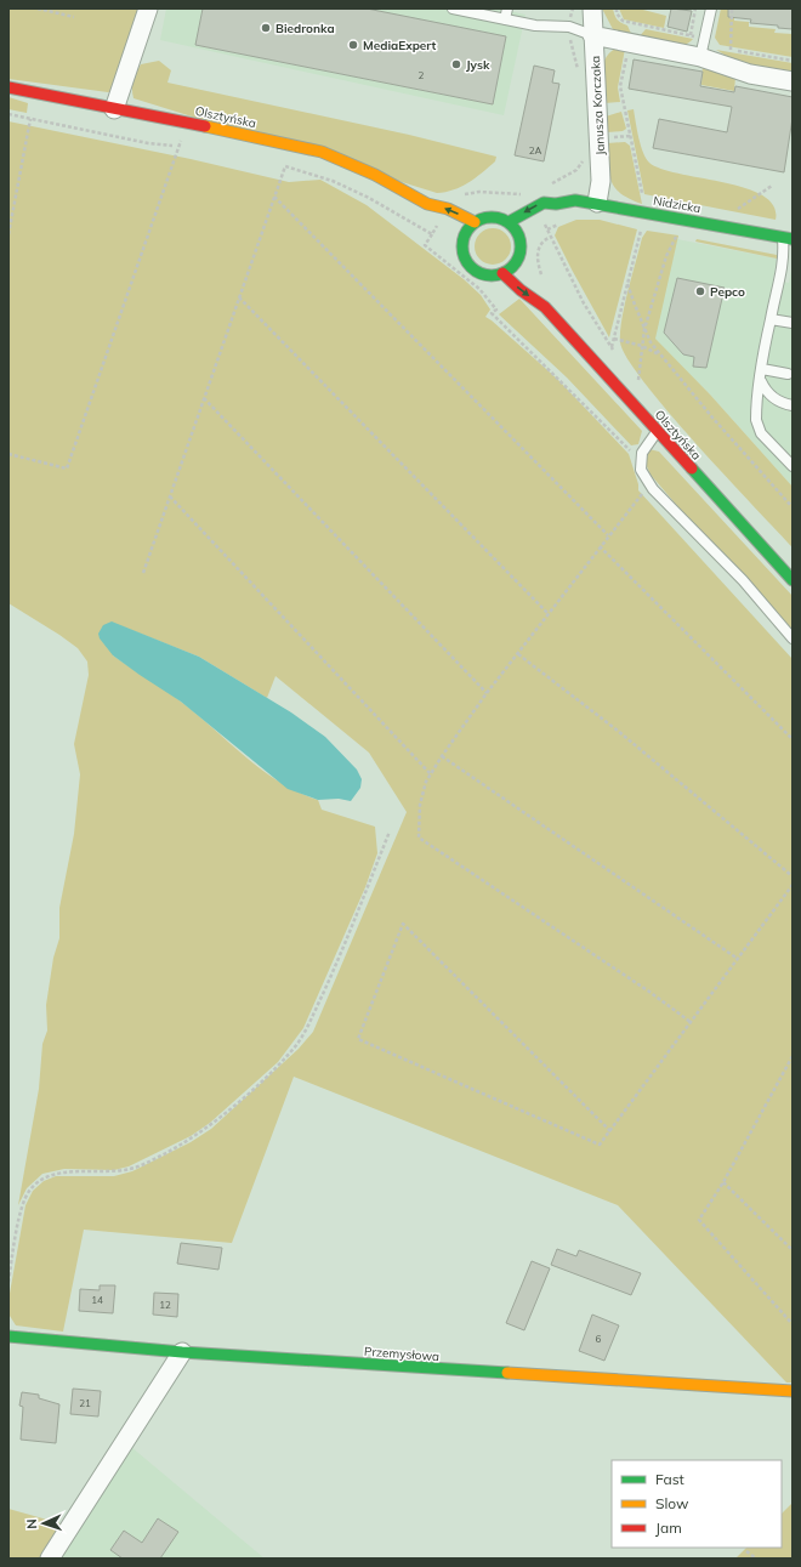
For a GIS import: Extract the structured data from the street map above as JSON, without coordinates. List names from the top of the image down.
{
  "streets": {
    "main road": ["Olsztyńska", "Nidzicka", "Przemysłowa"],
    "street": ["Janusza Korczaka"]
  },
  "crossings": [
    ["Janusza Korczaka", "Nidzicka"],
    ["Olsztyńska", "Nidzicka"]
  ],
  "places": [
    "Biedronka",
    "MediaExpert",
    "Jysk",
    "Pepco"
  ],
  "house_numbers": [
    "2",
    "2A",
    "14",
    "12",
    "6",
    "21"
  ],
  "legend": ["Fast", "Slow", "Jam"],
  "north": "left"
}
